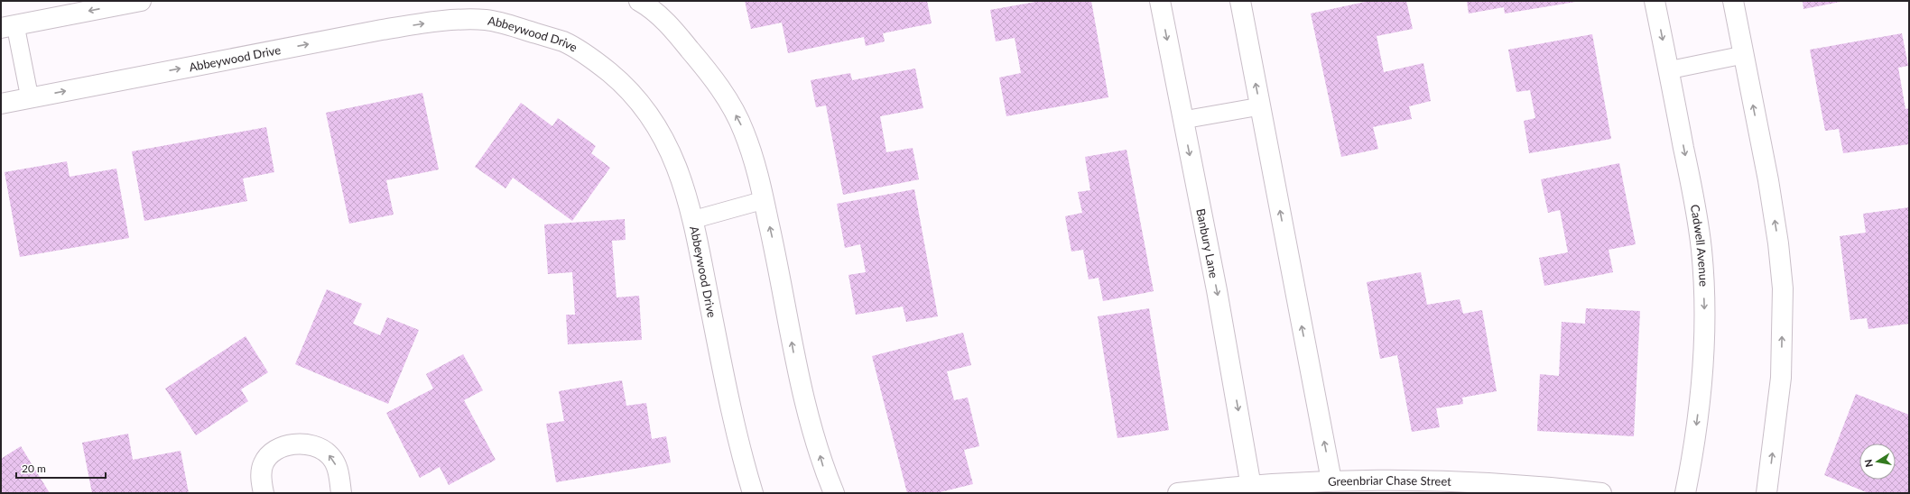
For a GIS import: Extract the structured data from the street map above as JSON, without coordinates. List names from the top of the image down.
{
  "streets": {
    "street": [
      "Abbeywood Drive",
      "Banbury Lane",
      "Cadwell Avenue",
      "Greenbriar Chase Street"
    ]
  },
  "crossings": [
    ["Banbury Lane", "Greenbriar Chase Street"]
  ],
  "one_way": ["Abbeywood Drive"],
  "scale_bar": "20 m",
  "north": "left"
}
